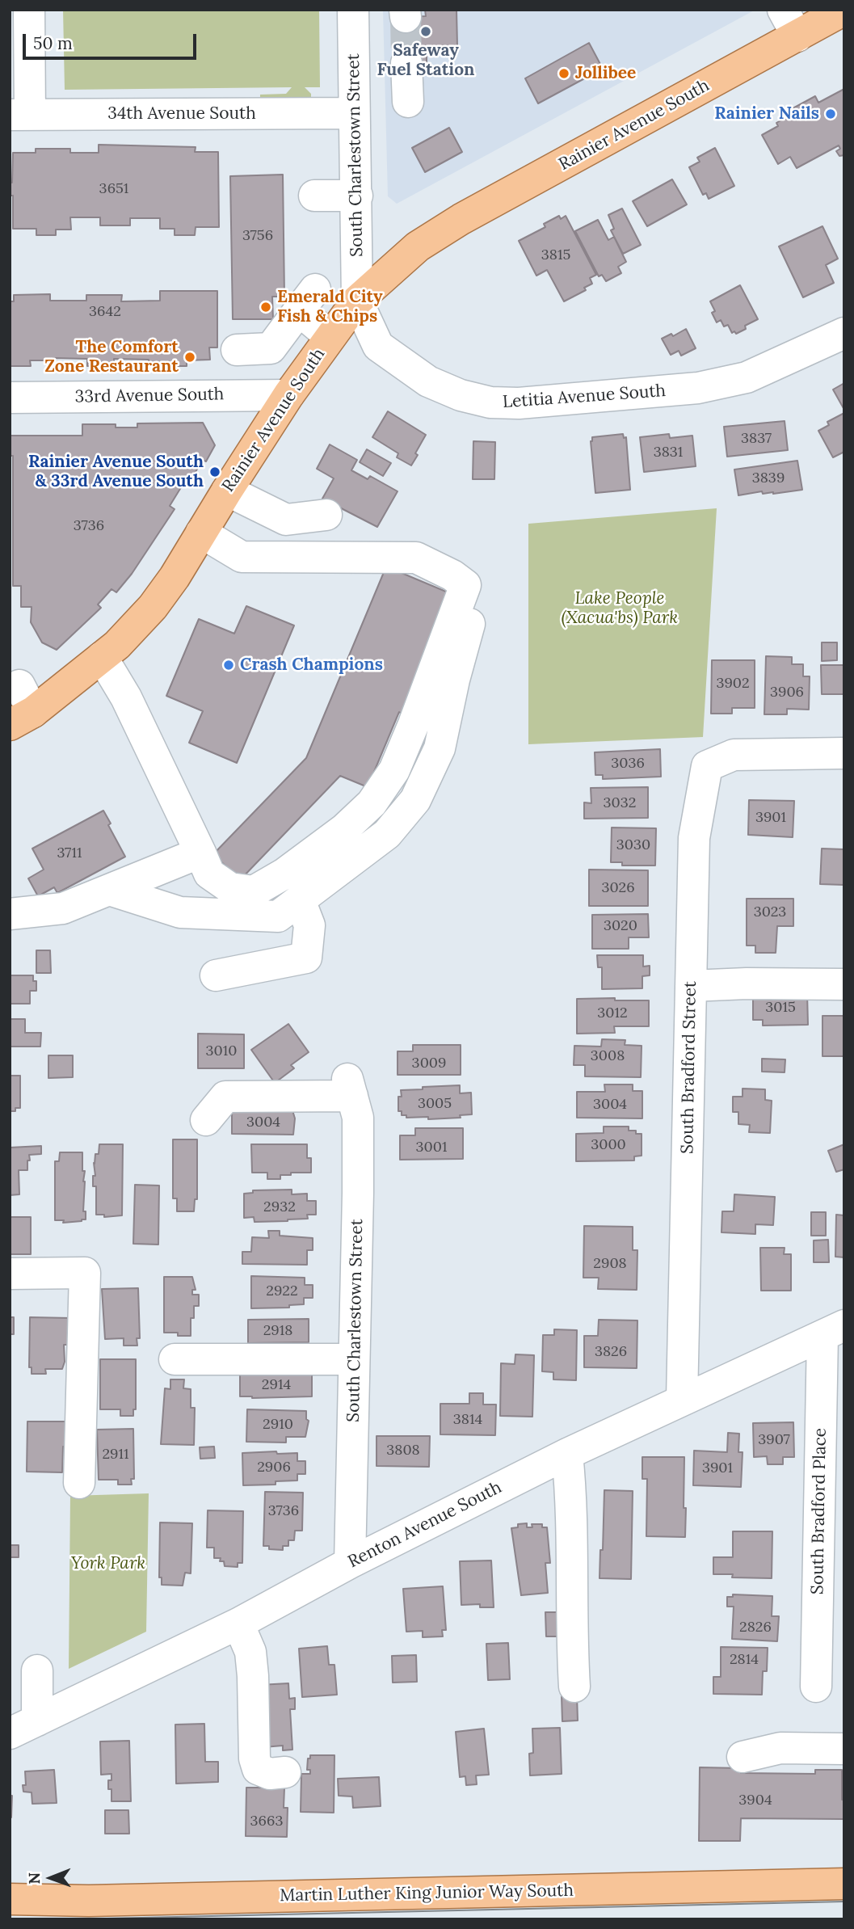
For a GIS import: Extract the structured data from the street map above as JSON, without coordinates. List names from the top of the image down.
{
  "streets": {
    "main road": ["Rainier Avenue South", "Martin Luther King Junior Way South"],
    "street": [
      "34th Avenue South",
      "South Charlestown Street",
      "33rd Avenue South",
      "Letitia Avenue South",
      "South Bradford Street",
      "South Bradford Place",
      "Renton Avenue South"
    ]
  },
  "crossings": [
    ["34th Avenue South", "South Charlestown Street"],
    ["Rainier Avenue South", "South Charlestown Street"],
    ["Rainier Avenue South", "33rd Avenue South"],
    ["Rainier Avenue South", "Letitia Avenue South"],
    ["South Charlestown Street", "Letitia Avenue South"],
    ["South Charlestown Street", "Renton Avenue South"],
    ["South Bradford Street", "Renton Avenue South"],
    ["South Bradford Place", "Renton Avenue South"]
  ],
  "parks": ["Lake People (Xacua'bs) Park", "York Park"],
  "places": [
    "Safeway Fuel Station",
    "Jollibee",
    "Rainier Nails",
    "Emerald City Fish & Chips",
    "The Comfort Zone Restaurant",
    "Rainier Avenue South & 33rd Avenue South",
    "Crash Champions"
  ],
  "house_numbers": [
    "3651",
    "3756",
    "3815",
    "3642",
    "3837",
    "3831",
    "3839",
    "3736",
    "3902",
    "3906",
    "3036",
    "3032",
    "3901",
    "3030",
    "3711",
    "3026",
    "3023",
    "3020",
    "3015",
    "3012",
    "3010",
    "3008",
    "3009",
    "3005",
    "3004",
    "3004",
    "3000",
    "3001",
    "2932",
    "2908",
    "2922",
    "2918",
    "3826",
    "2914",
    "3814",
    "2910",
    "3907",
    "3808",
    "2911",
    "2906",
    "3901",
    "3736",
    "2826",
    "2814",
    "3904",
    "3663"
  ],
  "scale_bar": "50 m",
  "north": "left"
}
